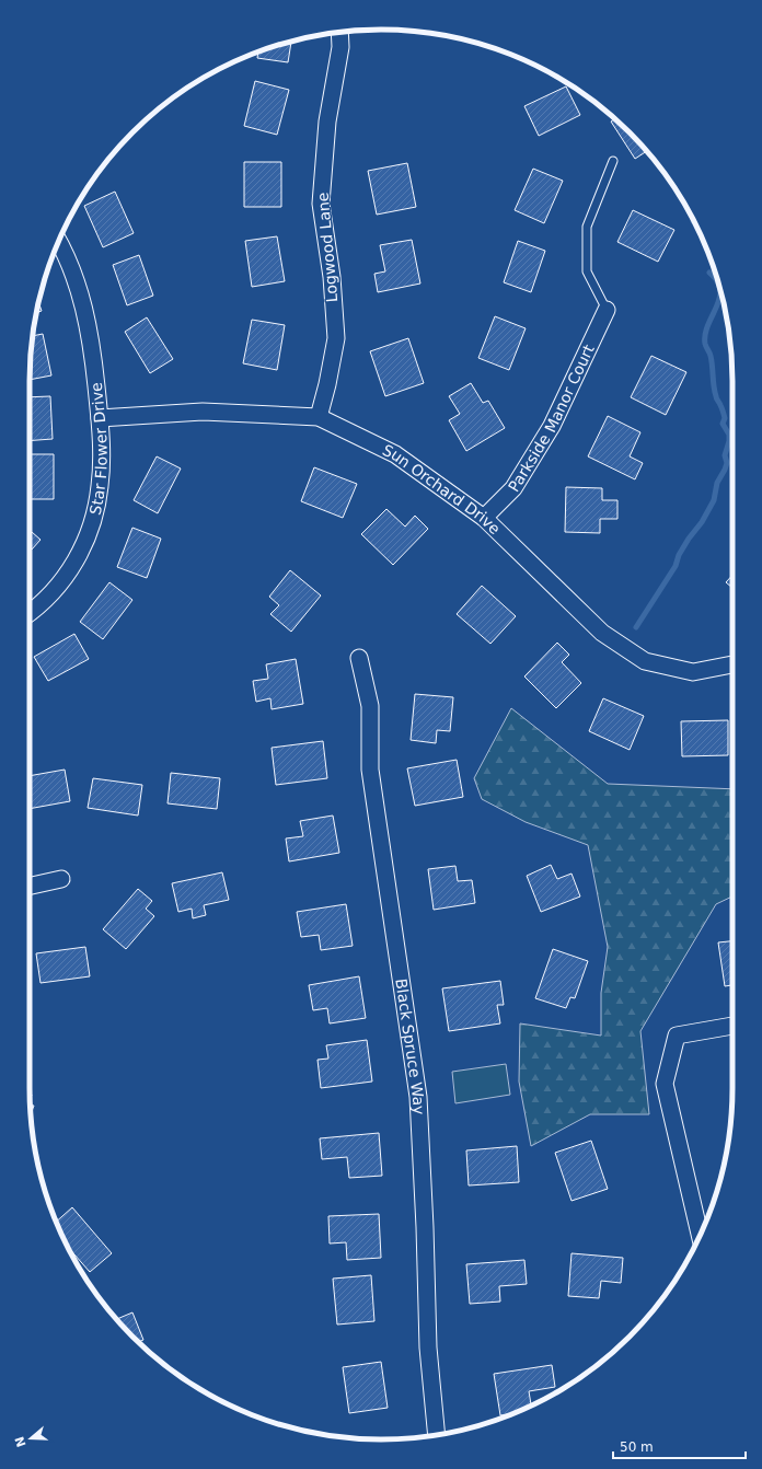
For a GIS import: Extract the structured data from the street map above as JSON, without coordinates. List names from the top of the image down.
{
  "streets": {
    "street": [
      "Logwood Lane",
      "Parkside Manor Court",
      "Star Flower Drive",
      "Sun Orchard Drive",
      "Black Spruce Way"
    ]
  },
  "crossings": [
    ["Logwood Lane", "Sun Orchard Drive"],
    ["Parkside Manor Court", "Sun Orchard Drive"],
    ["Star Flower Drive", "Sun Orchard Drive"]
  ],
  "scale_bar": "50 m",
  "north": "left"
}
